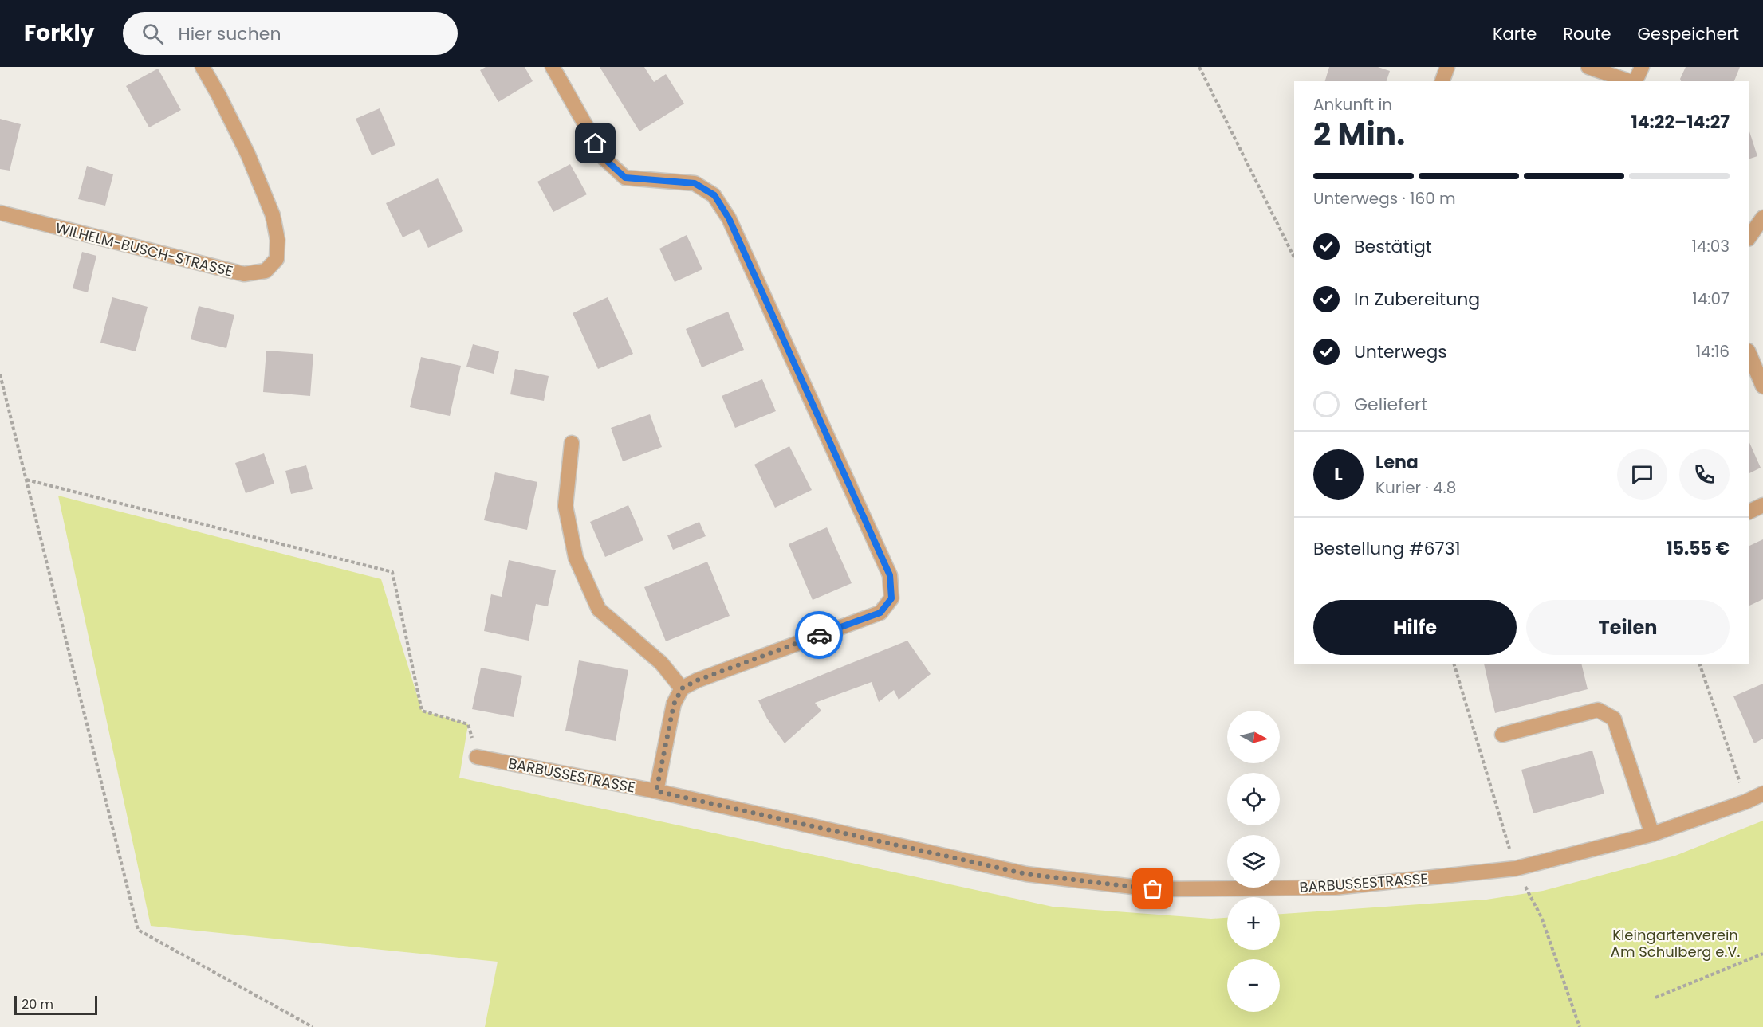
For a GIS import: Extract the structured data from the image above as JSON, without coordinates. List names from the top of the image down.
{
  "streets": {
    "street": ["WILHELM-BUSCH-STRASSE", "BARBUSSESTRASSE"]
  },
  "parks": ["Kleingartenverein Am Schulberg e.V."],
  "scale_bar": "20 m",
  "north": "right",
  "page": {
    "header": "Forkly",
    "search": "Hier suchen",
    "nav": ["Karte", "Route", "Gespeichert"],
    "heading": ["2 Min.", "Ankunft in", "14:22–14:27"],
    "panel": [
      "Lena",
      "Kurier · 4.8",
      "Bestellung #6731",
      "15.55 €"
    ],
    "bar": "Unterwegs · 160 m",
    "list": [
      ["Bestätigt", "14:03"],
      ["In Zubereitung", "14:07"],
      ["Unterwegs", "14:16"],
      "Geliefert"
    ],
    "round": "L",
    "buttons": ["Hilfe", "Teilen"],
    "map_buttons": ["+", "−"],
    "scale": "20 m"
  }
}
